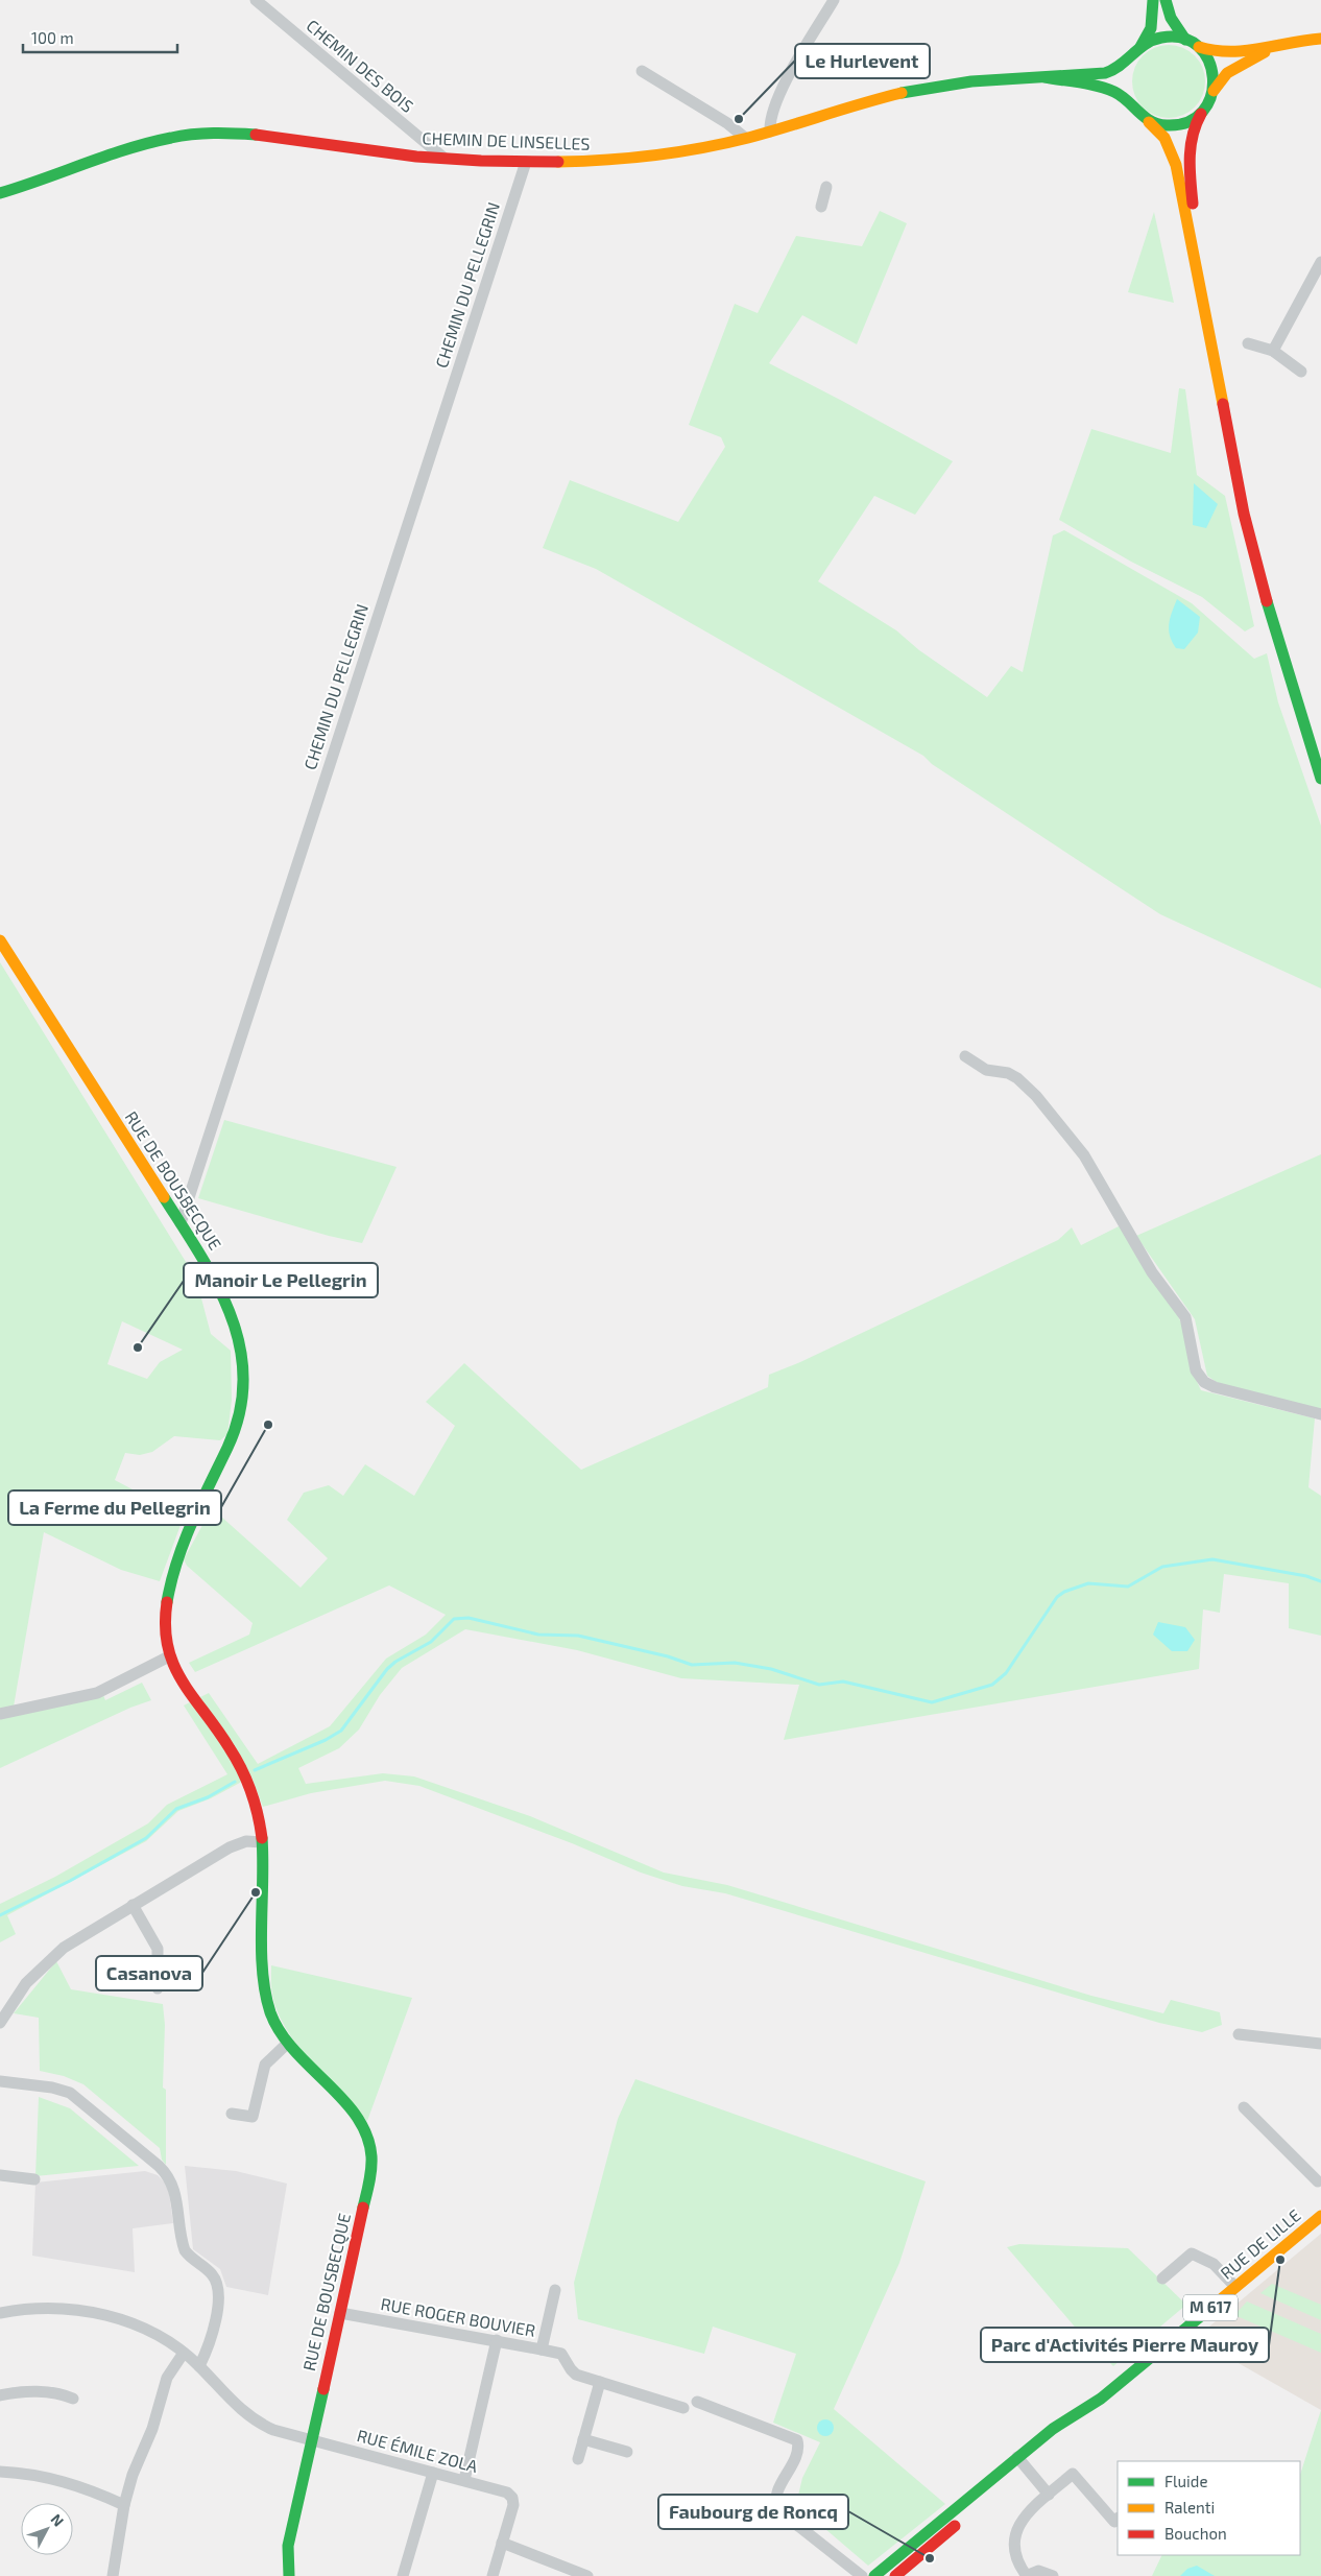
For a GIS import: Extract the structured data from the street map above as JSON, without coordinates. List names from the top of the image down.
{
  "streets": {
    "street": [
      "CHEMIN DES BOIS",
      "CHEMIN DE LINSELLES",
      "CHEMIN DU PELLEGRIN",
      "RUE DE BOUSBECQUE",
      "RUE DE LILLE",
      "M 617",
      "RUE ROGER BOUVIER",
      "RUE ÉMILE ZOLA"
    ]
  },
  "crossings": [
    ["CHEMIN DES BOIS", "CHEMIN DE LINSELLES"],
    ["CHEMIN DE LINSELLES", "CHEMIN DU PELLEGRIN"],
    ["CHEMIN DU PELLEGRIN", "RUE DE BOUSBECQUE"],
    ["RUE DE BOUSBECQUE", "RUE ROGER BOUVIER"],
    ["RUE DE BOUSBECQUE", "RUE ÉMILE ZOLA"]
  ],
  "places": [
    "Le Hurlevent",
    "Manoir Le Pellegrin",
    "La Ferme du Pellegrin",
    "Casanova",
    "Parc d'Activités Pierre Mauroy",
    "Faubourg de Roncq"
  ],
  "legend": ["Fluide", "Ralenti", "Bouchon"],
  "scale_bar": "100 m",
  "north": "top right"
}
